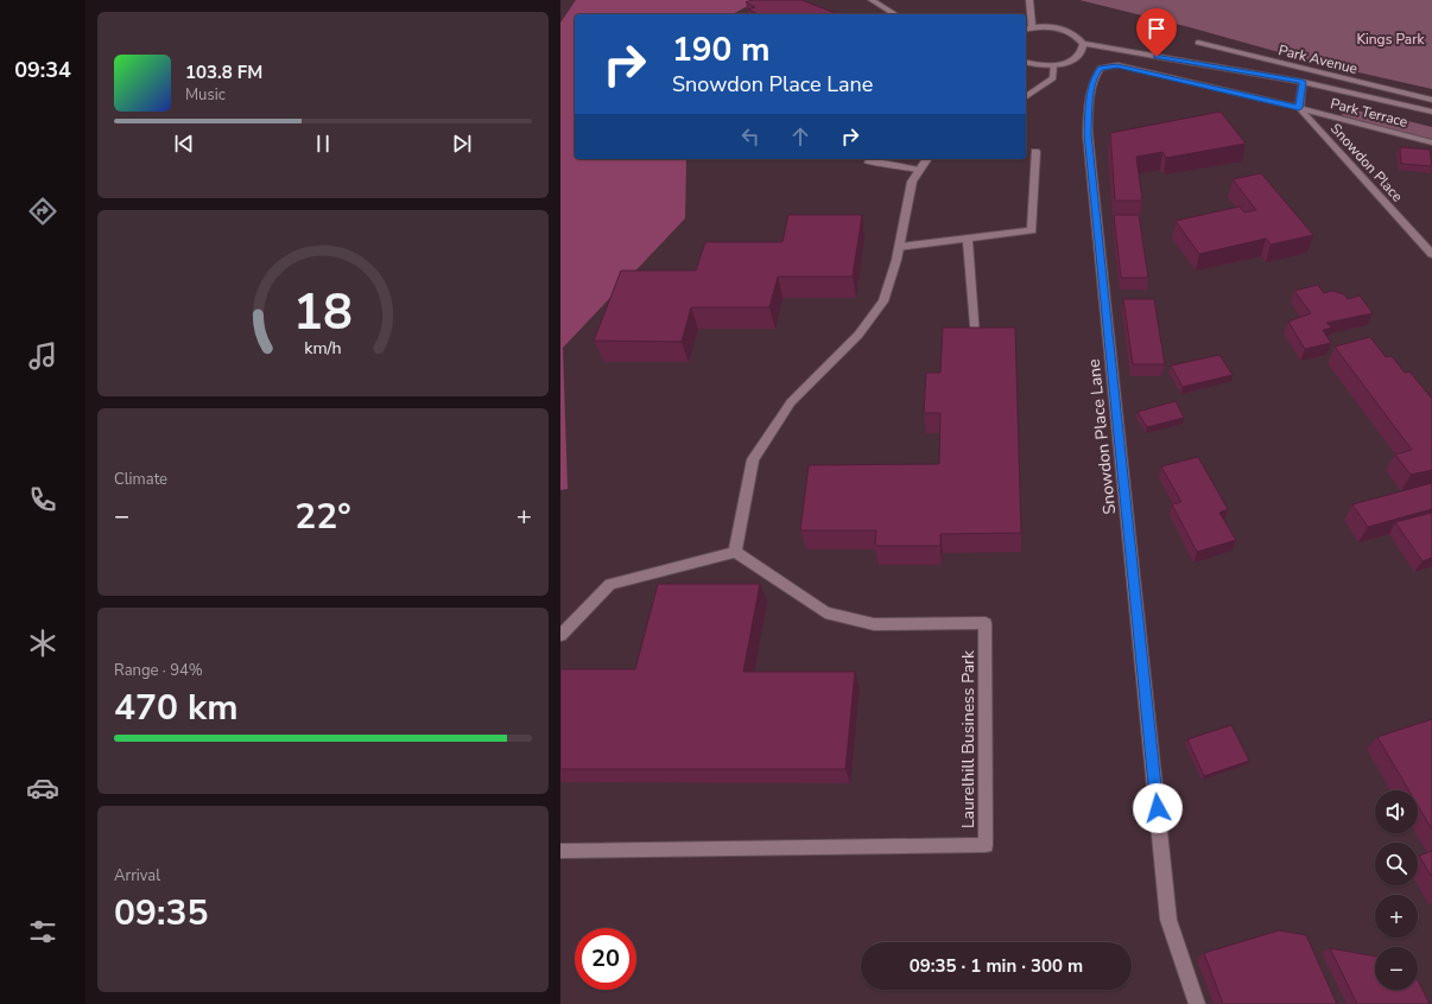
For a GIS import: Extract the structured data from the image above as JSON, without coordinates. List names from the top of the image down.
{
  "streets": {
    "street": [
      "Park Avenue",
      "Park Terrace",
      "Snowdon Place",
      "Snowdon Place Lane",
      "Laurelhill Business Park"
    ]
  },
  "crossings": [
    ["Park Terrace", "Snowdon Place"],
    ["Park Terrace", "Snowdon Place Lane"],
    ["Snowdon Place", "Snowdon Place Lane"]
  ],
  "parks": ["Kings Park"],
  "page": {
    "tabs": "09:34",
    "turn": ["190 m", "Snowdon Place Lane"],
    "song": ["103.8 FM", "Music"],
    "tile": [
      "Climate",
      ["Range · 94%", "470 km"],
      ["Arrival", "09:35"]
    ],
    "heat": ["−", "22°", "+"],
    "map_buttons": ["+", "−"],
    "limit": "20",
    "trip": "09:35 · 1 min · 300 m",
    "gauge": ["18", "km/h"]
  }
}
